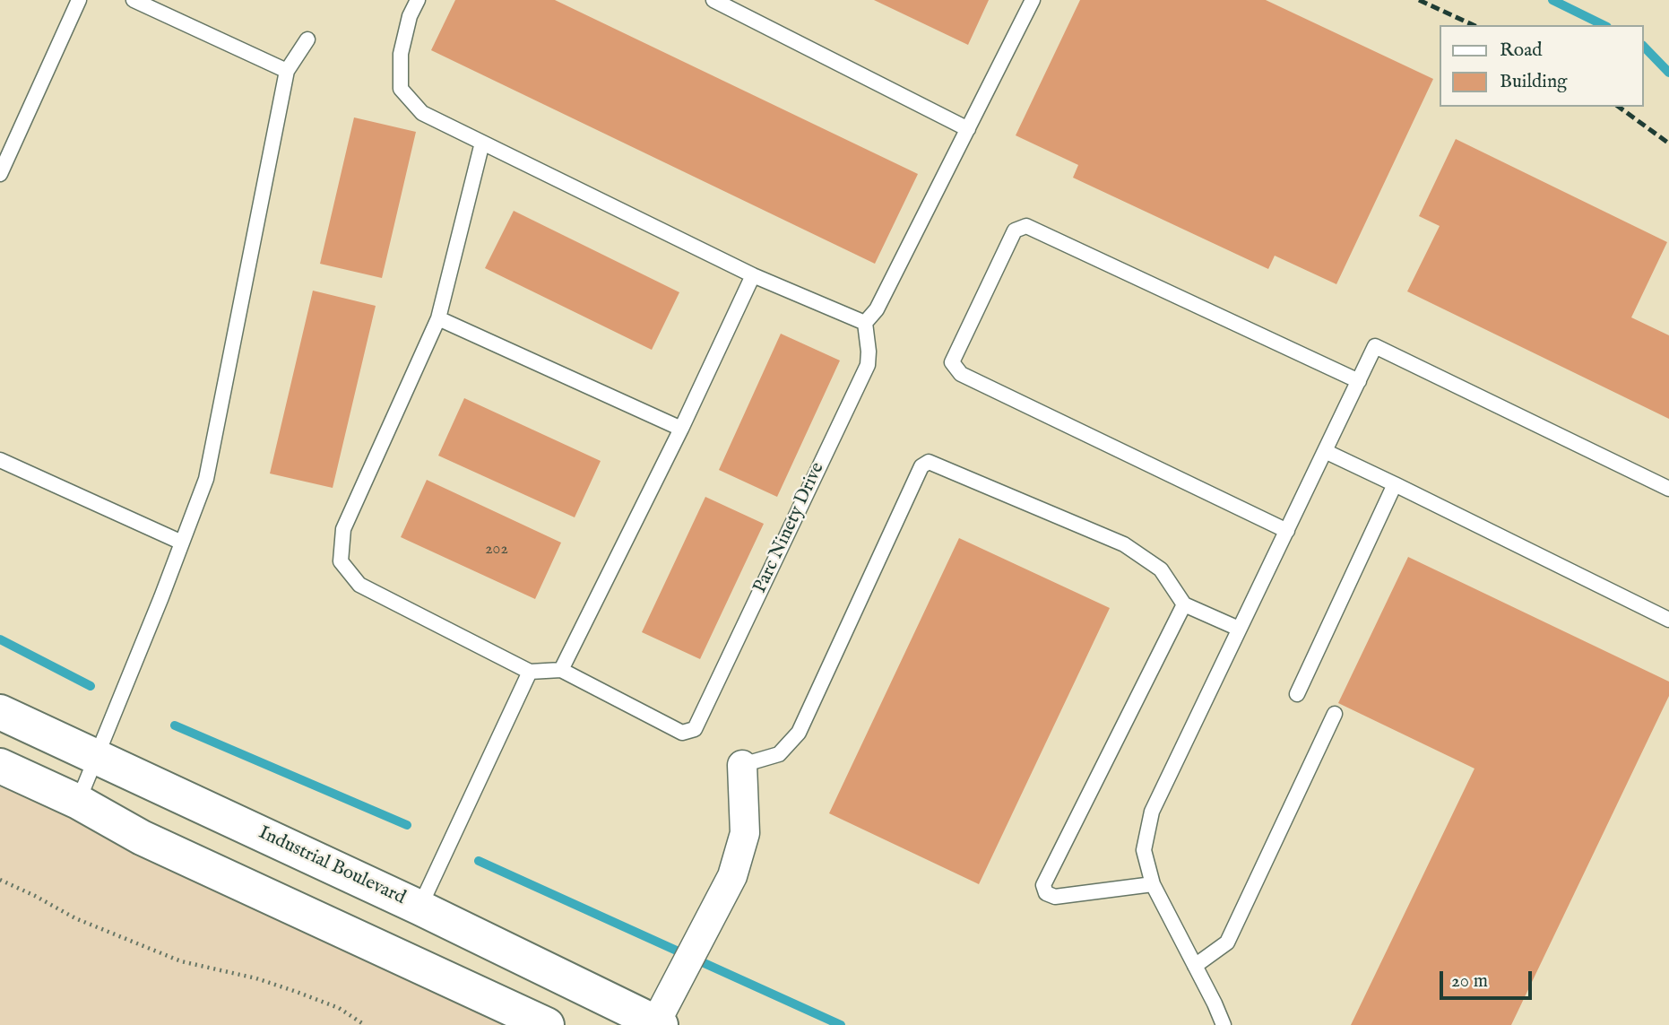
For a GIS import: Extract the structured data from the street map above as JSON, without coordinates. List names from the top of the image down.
{
  "streets": {
    "street": ["Industrial Boulevard"],
    "lane": ["Parc Ninety Drive"]
  },
  "house_numbers": ["202"],
  "legend": ["Road", "Building"],
  "scale_bar": "20 m"
}
